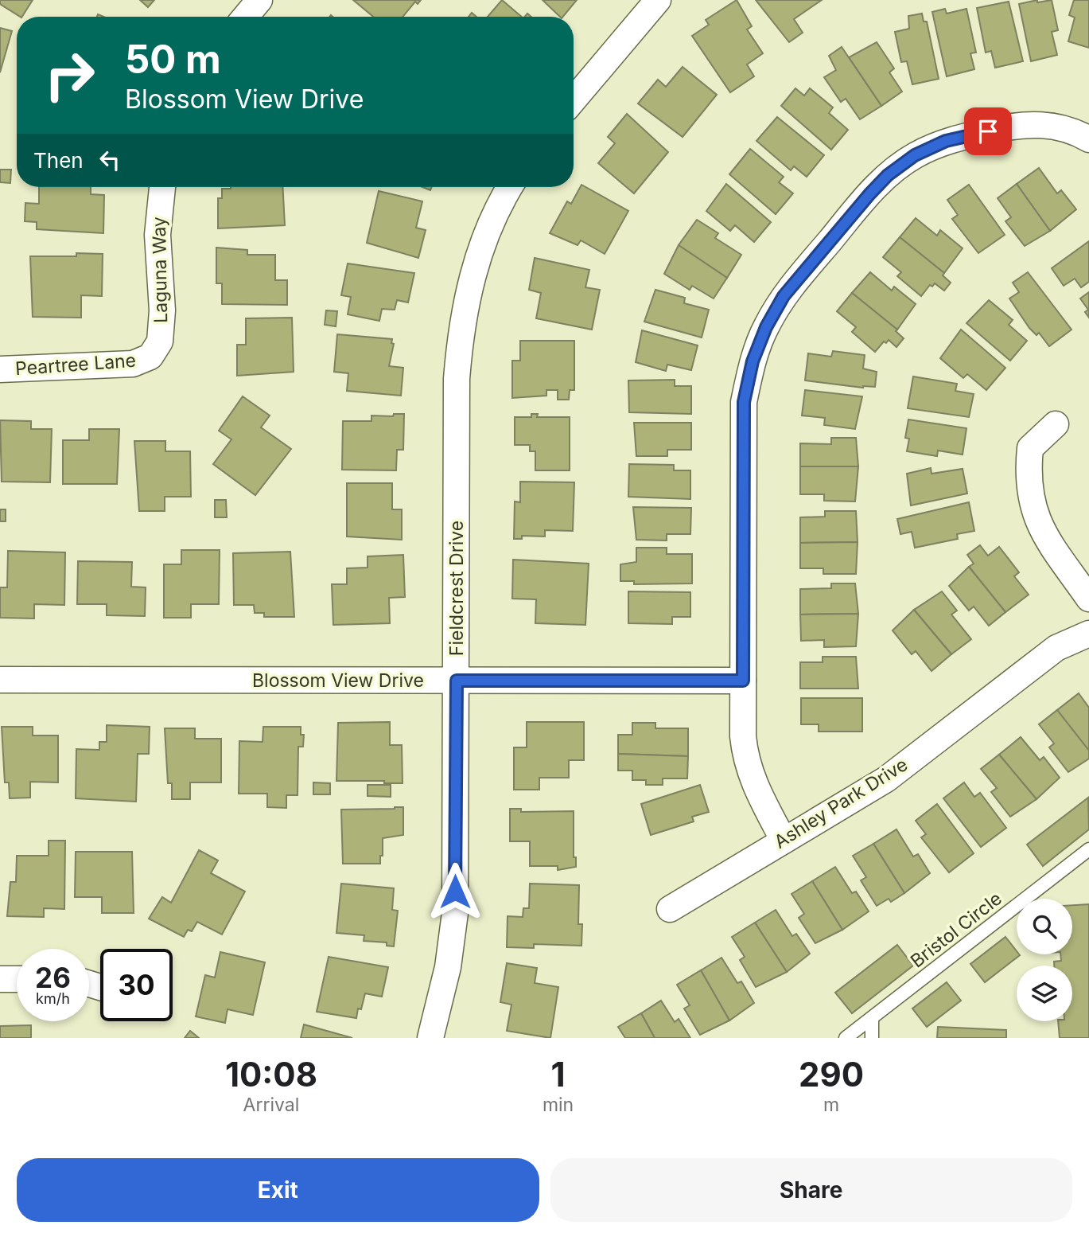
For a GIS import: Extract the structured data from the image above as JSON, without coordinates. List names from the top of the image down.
{
  "streets": {
    "street": [
      "Laguna Way",
      "Peartree Lane",
      "Fieldcrest Drive",
      "Blossom View Drive",
      "Ashley Park Drive"
    ],
    "lane": ["Bristol Circle"]
  },
  "crossings": [
    ["Laguna Way", "Peartree Lane"],
    ["Fieldcrest Drive", "Blossom View Drive"]
  ],
  "page": {
    "turn": ["50 m", "Blossom View Drive"],
    "then": "Then",
    "speed": "26 km/h",
    "limit": "30",
    "eta": [
      "10:08",
      "Arrival",
      "1",
      "min",
      "290",
      "m"
    ],
    "buttons": ["Exit", "Share"]
  }
}
